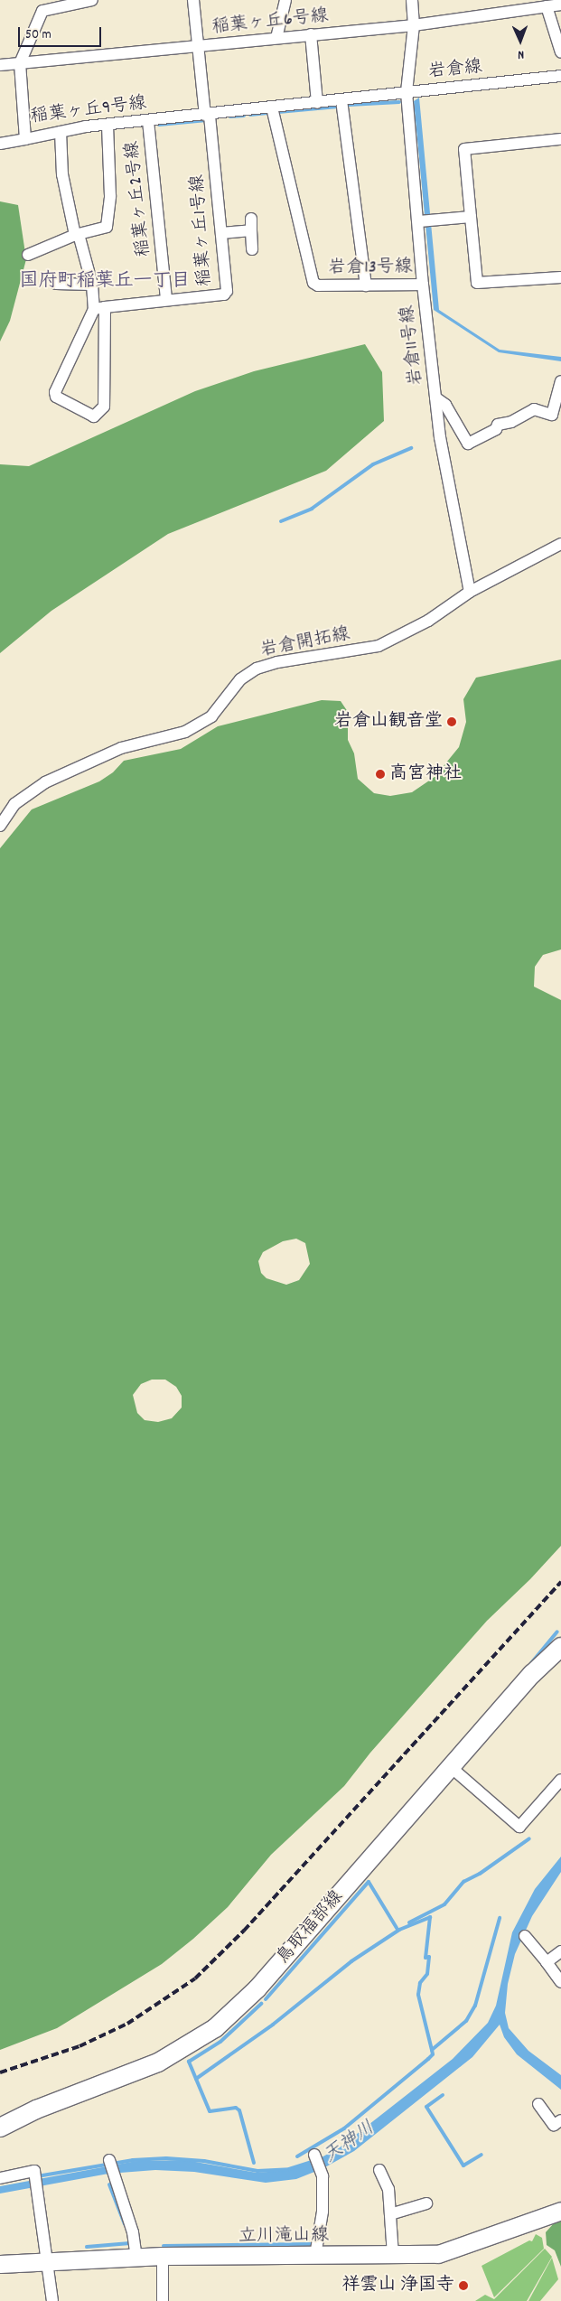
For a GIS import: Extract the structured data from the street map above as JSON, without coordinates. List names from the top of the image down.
{
  "streets": {
    "main road": ["鳥取福部線"],
    "street": [
      "稲葉ヶ丘6号線",
      "岩倉線",
      "稲葉ヶ丘9号線",
      "稲葉ヶ丘2号線",
      "稲葉ヶ丘1号線",
      "岩倉13号線",
      "岩倉11号線",
      "岩倉開拓線",
      "立川滝山線"
    ]
  },
  "crossings": [
    ["稲葉ヶ丘6号線", "稲葉ヶ丘1号線"],
    ["稲葉ヶ丘6号線", "岩倉11号線"],
    ["岩倉線", "稲葉ヶ丘9号線"],
    ["岩倉線", "岩倉11号線"],
    ["稲葉ヶ丘9号線", "稲葉ヶ丘2号線"],
    ["稲葉ヶ丘9号線", "稲葉ヶ丘1号線"],
    ["稲葉ヶ丘9号線", "岩倉13号線"],
    ["稲葉ヶ丘9号線", "岩倉11号線"],
    ["稲葉ヶ丘2号線", "稲葉ヶ丘1号線"],
    ["岩倉13号線", "岩倉11号線"],
    ["岩倉11号線", "岩倉開拓線"]
  ],
  "districts": ["国府町稲葉丘一丁目"],
  "water": ["天神川"],
  "places": ["岩倉山観音堂", "高宮神社", "祥雲山 浄国寺"],
  "scale_bar": "50 m",
  "north": "bottom"
}
